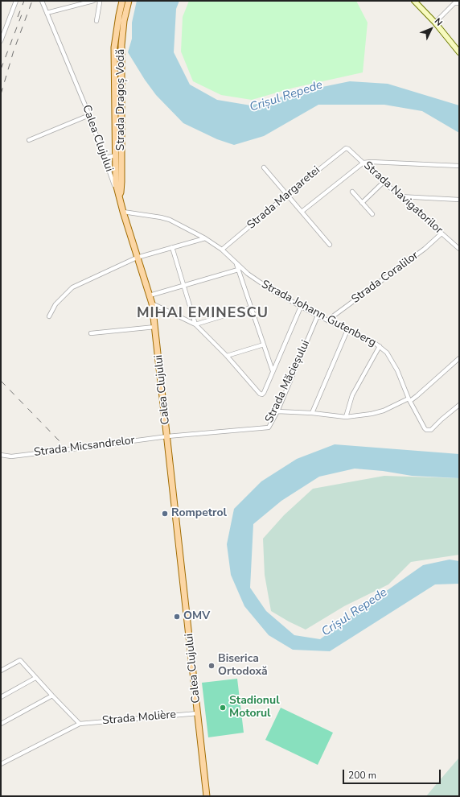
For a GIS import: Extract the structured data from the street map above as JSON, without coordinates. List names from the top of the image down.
{
  "streets": {
    "main road": ["Strada Dragoș Vodă", "Calea Clujului"],
    "street": [
      "Strada Margaretei",
      "Strada Navigatorilor",
      "Strada Coralilor",
      "Strada Johann Gutenberg",
      "Strada Măcieșului",
      "Strada Micsandrelor",
      "Strada Molière"
    ]
  },
  "crossings": [
    ["Strada Dragoș Vodă", "Calea Clujului"],
    ["Calea Clujului", "Strada Johann Gutenberg"],
    ["Calea Clujului", "Strada Măcieșului"],
    ["Calea Clujului", "Strada Micsandrelor"],
    ["Calea Clujului", "Strada Molière"],
    ["Strada Margaretei", "Strada Navigatorilor"],
    ["Strada Margaretei", "Strada Johann Gutenberg"],
    ["Strada Navigatorilor", "Strada Coralilor"],
    ["Strada Coralilor", "Strada Johann Gutenberg"],
    ["Strada Johann Gutenberg", "Strada Măcieșului"],
    ["Strada Măcieșului", "Strada Micsandrelor"]
  ],
  "districts": ["MIHAI EMINESCU"],
  "water": ["Crișul Repede"],
  "places": [
    "Rompetrol",
    "OMV",
    "Biserica Ortodoxă",
    "Stadionul Motorul"
  ],
  "scale_bar": "200 m",
  "north": "top right"
}
